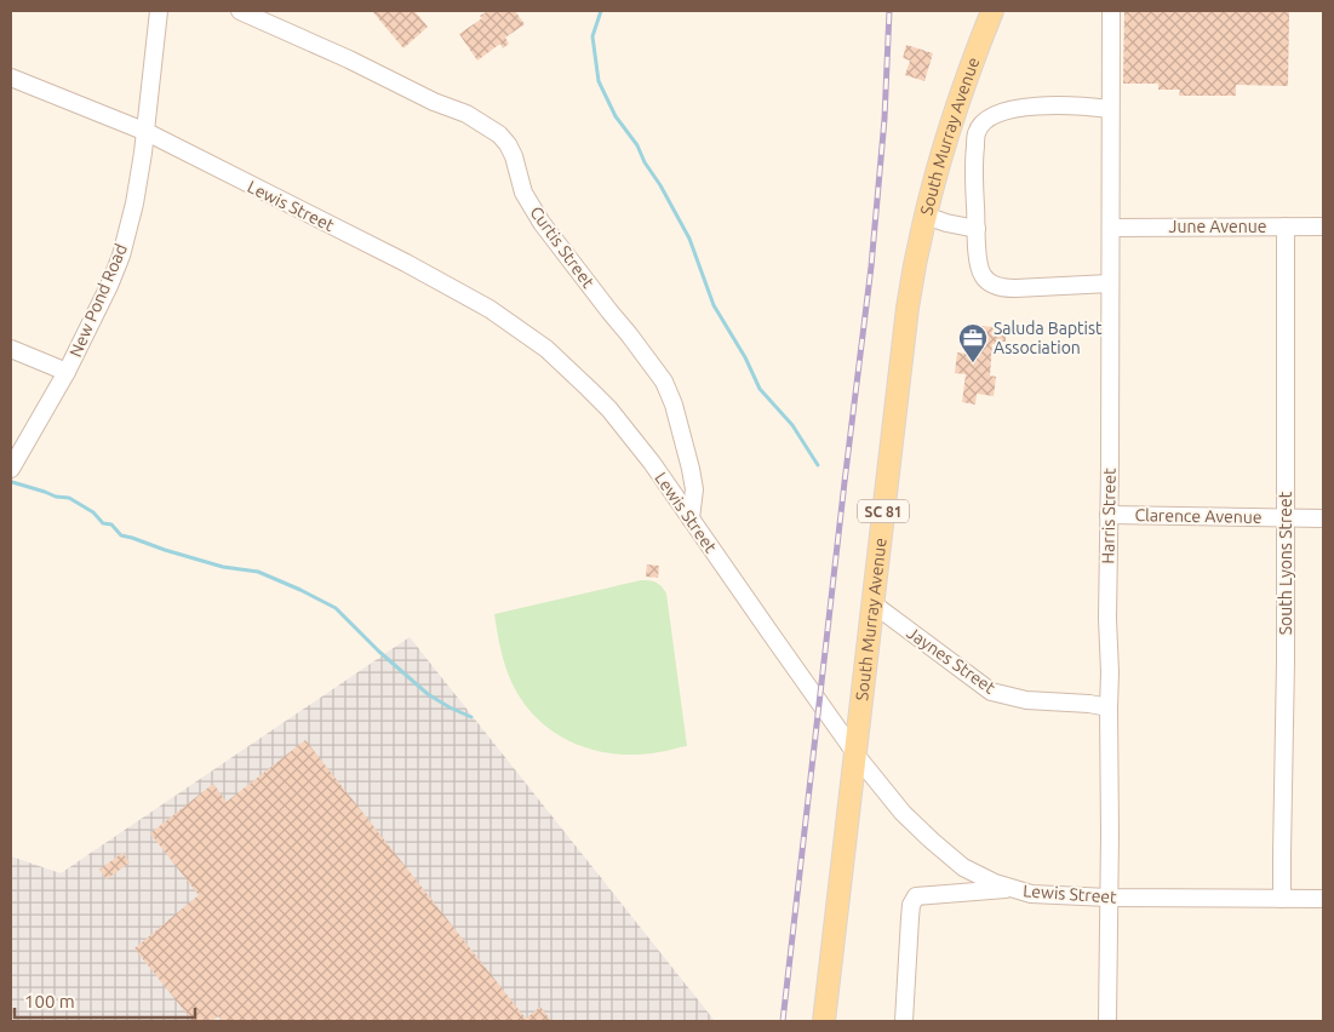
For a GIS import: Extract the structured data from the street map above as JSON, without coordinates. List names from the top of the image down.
{
  "streets": {
    "main road": ["South Murray Avenue", "SC 81"],
    "street": [
      "Lewis Street",
      "June Avenue",
      "Curtis Street",
      "New Pond Road",
      "Harris Street",
      "Clarence Avenue",
      "South Lyons Street",
      "Jaynes Street"
    ]
  },
  "crossings": [
    ["South Murray Avenue", "Lewis Street"],
    ["South Murray Avenue", "Jaynes Street"],
    ["Lewis Street", "Curtis Street"],
    ["Lewis Street", "New Pond Road"],
    ["Lewis Street", "Harris Street"],
    ["Lewis Street", "South Lyons Street"],
    ["June Avenue", "Harris Street"],
    ["June Avenue", "South Lyons Street"],
    ["Harris Street", "Clarence Avenue"],
    ["Harris Street", "Jaynes Street"],
    ["Clarence Avenue", "South Lyons Street"]
  ],
  "places": {
    "office": ["Saluda Baptist Association"]
  },
  "scale_bar": "100 m"
}
